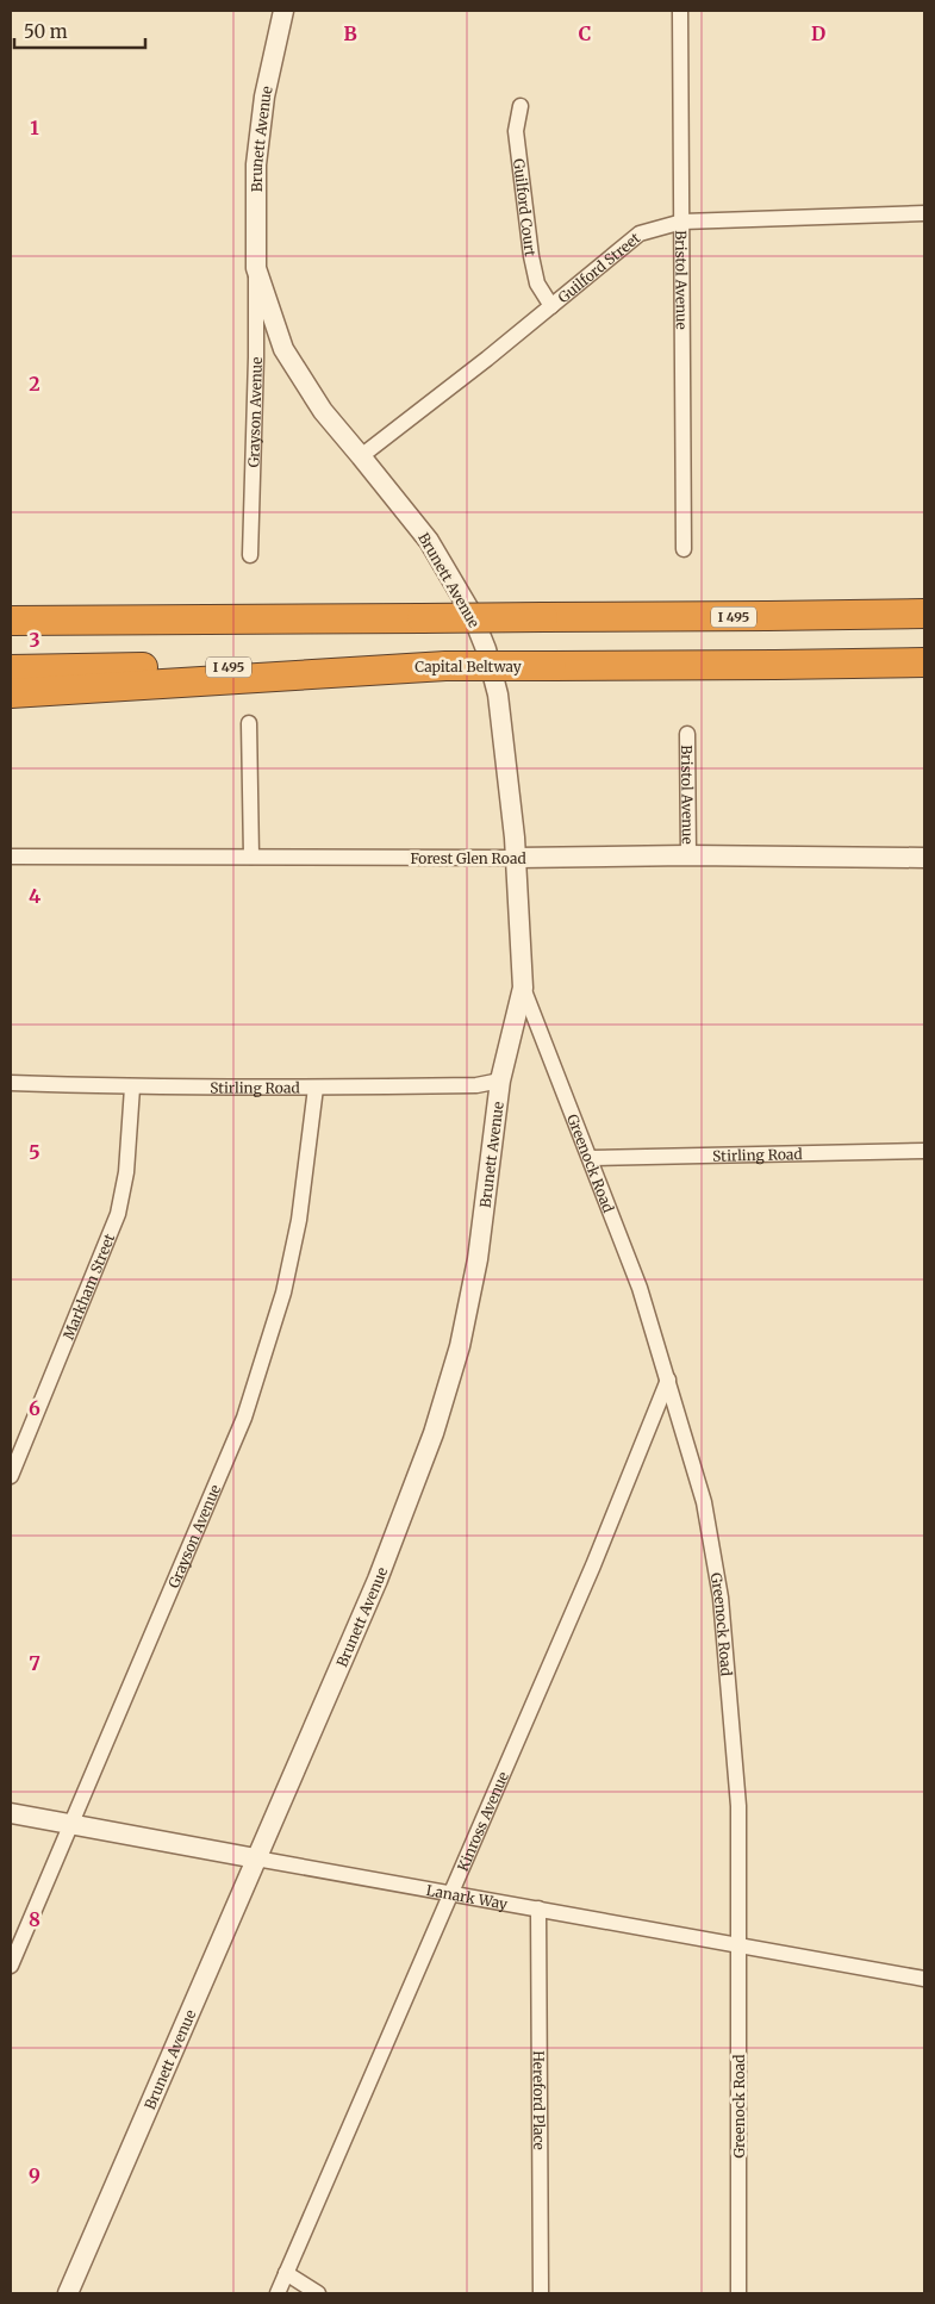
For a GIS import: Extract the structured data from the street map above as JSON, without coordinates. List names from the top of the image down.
{
  "streets": {
    "highway": ["I 495", "Capital Beltway"],
    "street": [
      "Brunett Avenue",
      "Guilford Court",
      "Guilford Street",
      "Bristol Avenue",
      "Grayson Avenue",
      "Forest Glen Road",
      "Stirling Road",
      "Greenock Road",
      "Markham Street",
      "Kinross Avenue",
      "Lanark Way",
      "Hereford Place"
    ]
  },
  "crossings": [
    ["Brunett Avenue", "Guilford Street"],
    ["Brunett Avenue", "Grayson Avenue"],
    ["Brunett Avenue", "Forest Glen Road"],
    ["Brunett Avenue", "Stirling Road"],
    ["Brunett Avenue", "Greenock Road"],
    ["Brunett Avenue", "Lanark Way"],
    ["Guilford Court", "Guilford Street"],
    ["Guilford Street", "Bristol Avenue"],
    ["Bristol Avenue", "Forest Glen Road"],
    ["Grayson Avenue", "Stirling Road"],
    ["Grayson Avenue", "Lanark Way"],
    ["Stirling Road", "Greenock Road"],
    ["Stirling Road", "Markham Street"],
    ["Greenock Road", "Kinross Avenue"],
    ["Greenock Road", "Lanark Way"],
    ["Kinross Avenue", "Lanark Way"],
    ["Lanark Way", "Hereford Place"]
  ],
  "scale_bar": "50 m",
  "grid": {
    "columns": ["B", "C", "D"],
    "rows": [
      "1",
      "2",
      "3",
      "4",
      "5",
      "6",
      "7",
      "8",
      "9"
    ]
  }
}
